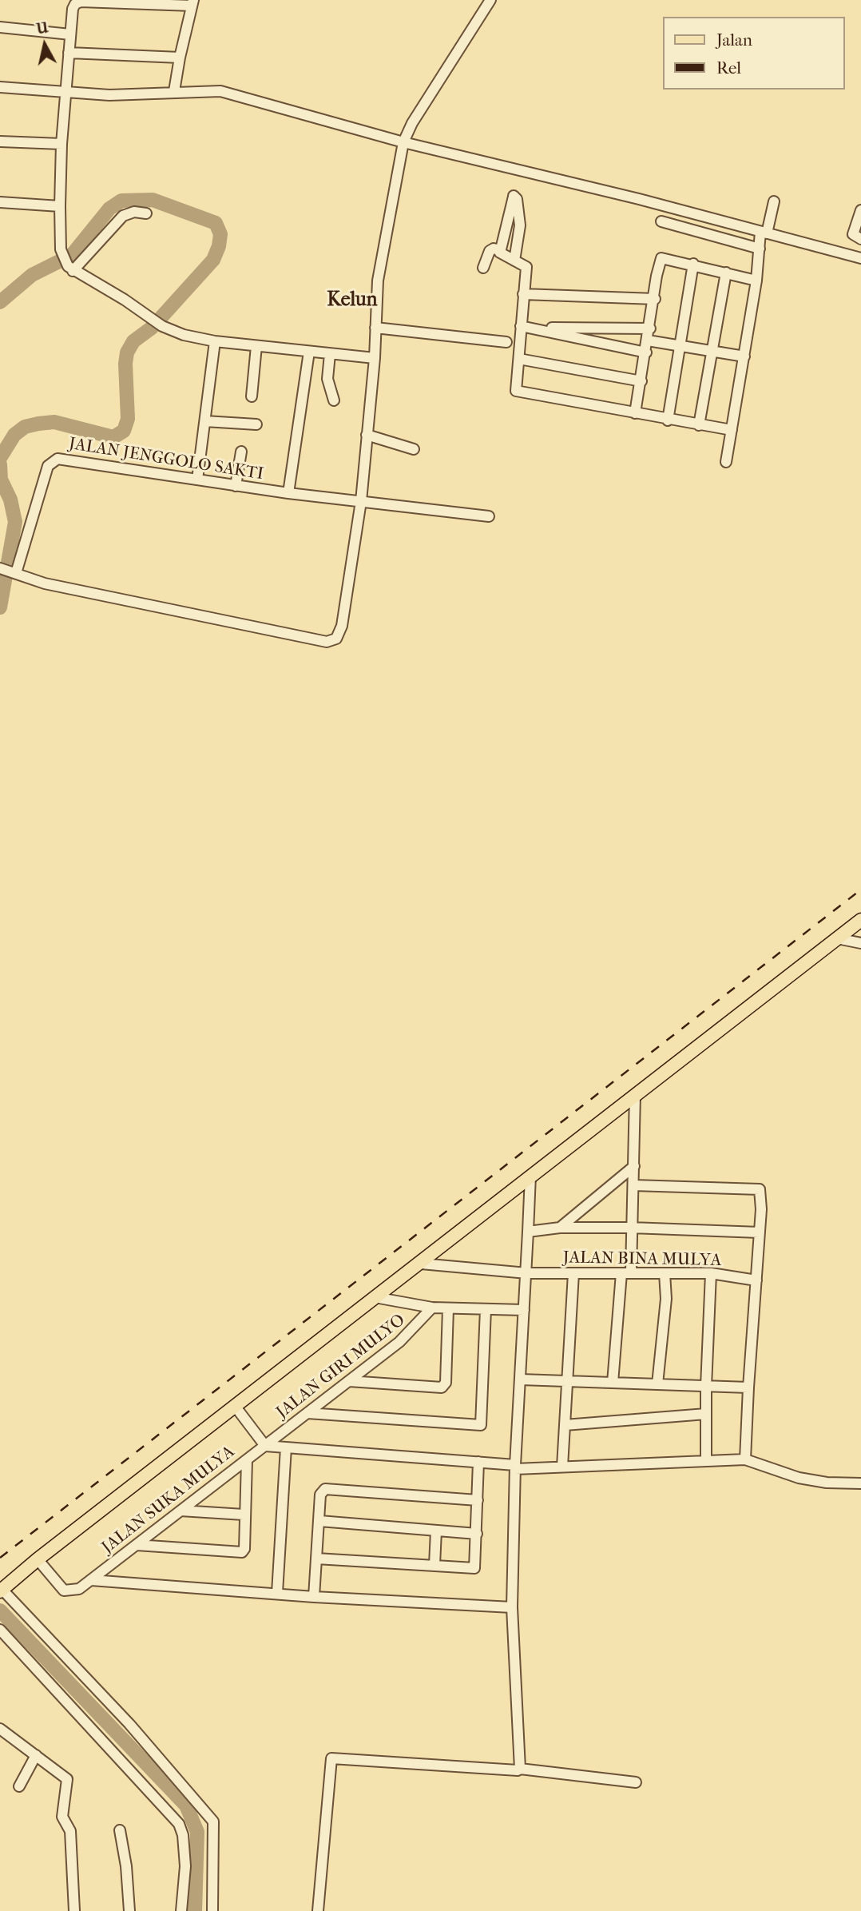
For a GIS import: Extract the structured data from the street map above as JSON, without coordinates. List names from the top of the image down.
{
  "streets": {
    "street": [
      "JALAN JENGGOLO SAKTI",
      "JALAN BINA MULYA",
      "JALAN GIRI MULYO",
      "JALAN SUKA MULYA"
    ]
  },
  "crossings": [
    ["JALAN GIRI MULYO", "JALAN SUKA MULYA"]
  ],
  "districts": ["Kelun"],
  "legend": ["Jalan", "Rel"],
  "north": "top"
}
